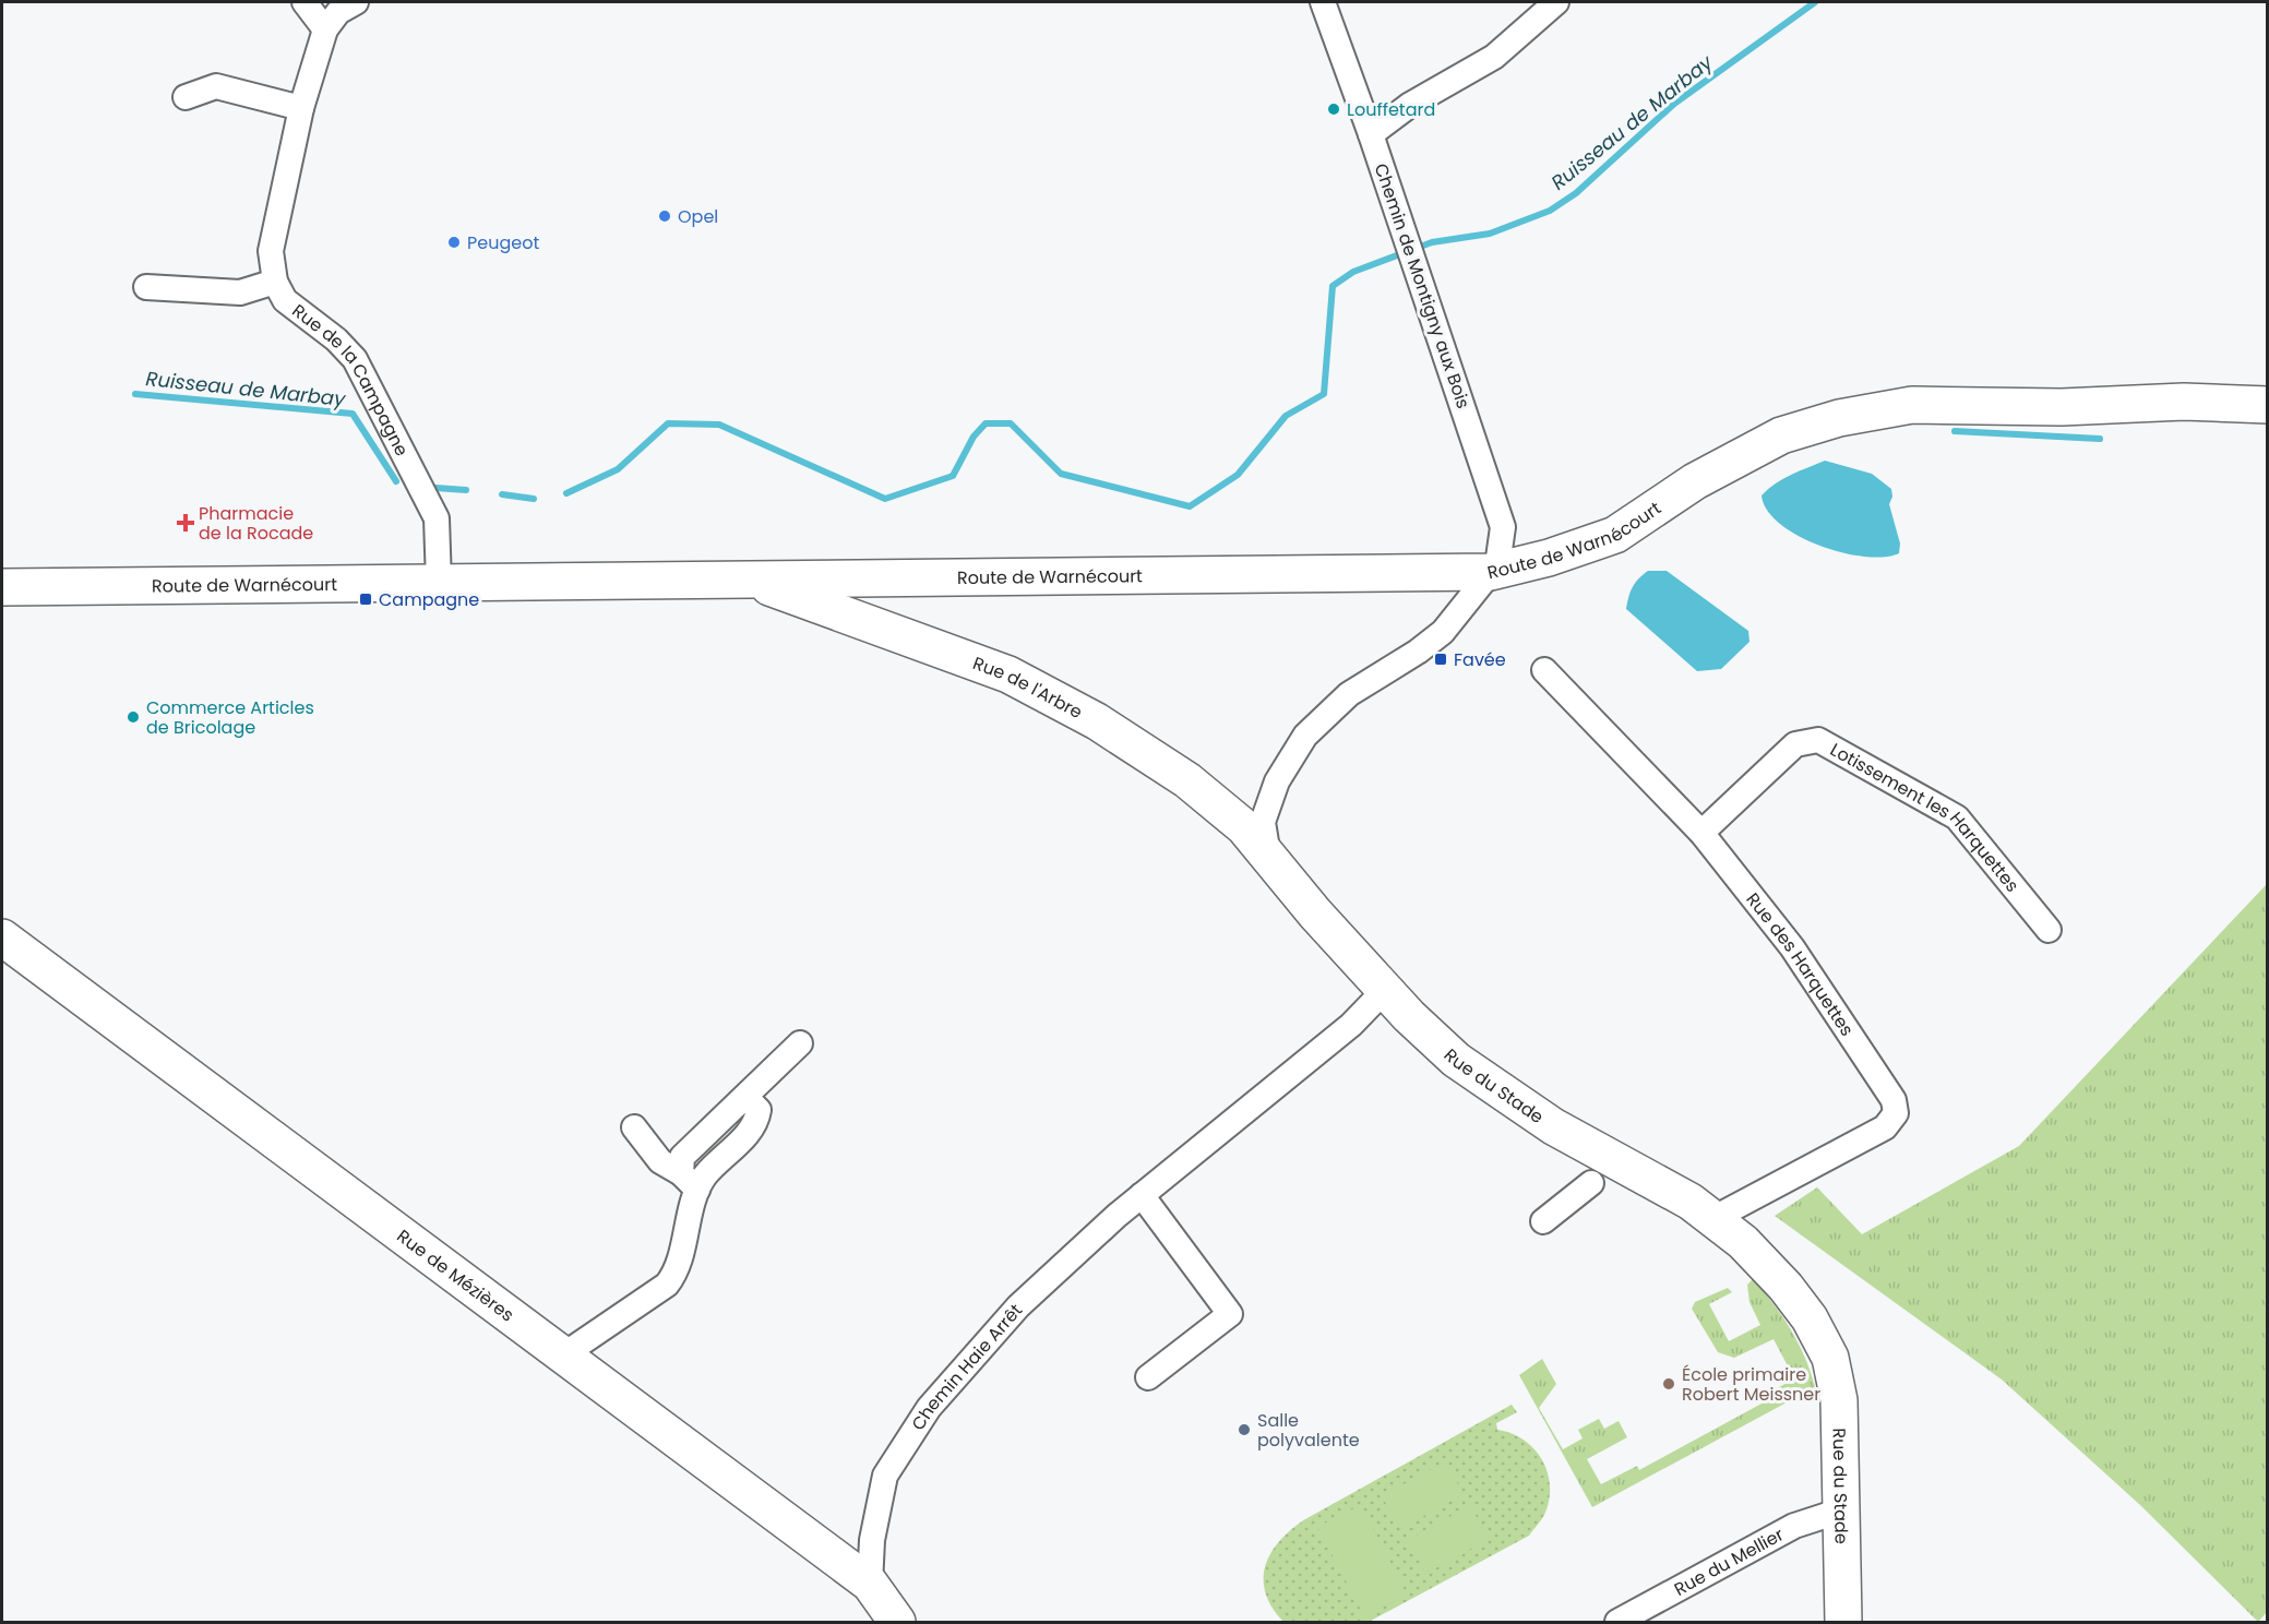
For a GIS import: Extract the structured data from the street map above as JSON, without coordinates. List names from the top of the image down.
{
  "streets": {
    "street": [
      "Chemin de Montigny aux Bois",
      "Rue de la Campagne",
      "Route de Warnécourt",
      "Rue de l'Arbre",
      "Lotissement les Harquettes",
      "Rue des Harquettes",
      "Rue du Stade",
      "Rue de Mézières",
      "Chemin Haie Arrêt",
      "Rue du Mellier"
    ]
  },
  "crossings": [
    ["Chemin de Montigny aux Bois", "Route de Warnécourt"],
    ["Rue de la Campagne", "Route de Warnécourt"],
    ["Route de Warnécourt", "Rue de l'Arbre"],
    ["Rue de l'Arbre", "Rue du Stade"],
    ["Lotissement les Harquettes", "Rue des Harquettes"],
    ["Rue des Harquettes", "Rue du Stade"],
    ["Rue du Stade", "Chemin Haie Arrêt"],
    ["Rue du Stade", "Rue du Mellier"],
    ["Rue de Mézières", "Chemin Haie Arrêt"]
  ],
  "water": ["Ruisseau de Marbay"],
  "places": {
    "other": [
      "Louffetard",
      "Opel",
      "Peugeot",
      "Commerce Articles de Bricolage",
      "École primaire Robert Meissner",
      "Salle polyvalente"
    ],
    "health": ["Pharmacie de la Rocade"],
    "transit": ["Campagne", "Favée"]
  }
}
